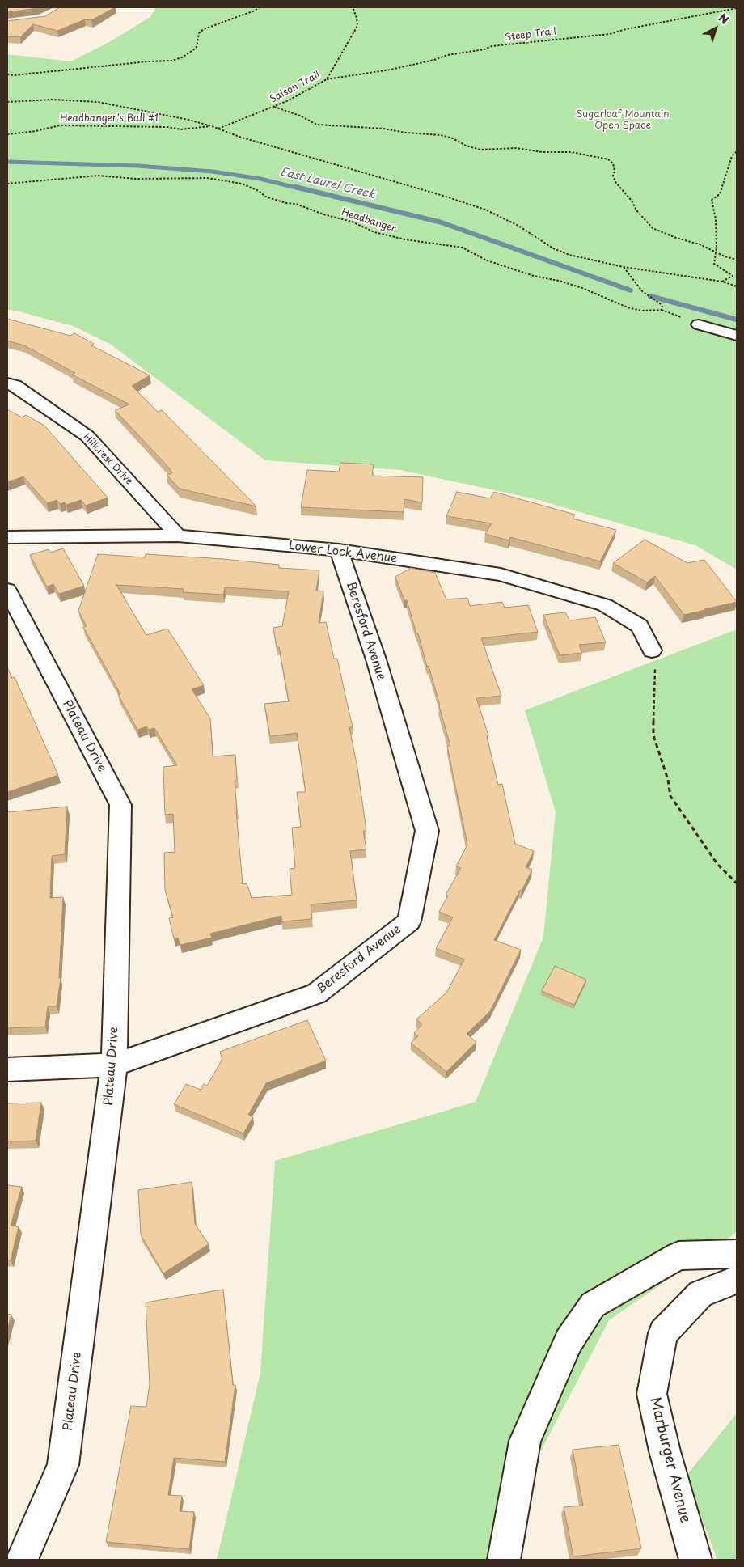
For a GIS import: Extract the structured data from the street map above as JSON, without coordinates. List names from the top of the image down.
{
  "streets": {
    "street": [
      "Hillcrest Drive",
      "Lower Lock Avenue",
      "Beresford Avenue",
      "Plateau Drive",
      "Marburger Avenue"
    ],
    "path": [
      "Steep Trail",
      "Salson Trail",
      "Headbanger's Ball #1",
      "Headbanger"
    ]
  },
  "crossings": [
    ["Steep Trail", "Salson Trail"],
    ["Hillcrest Drive", "Lower Lock Avenue"],
    ["Lower Lock Avenue", "Beresford Avenue"],
    ["Beresford Avenue", "Plateau Drive"]
  ],
  "water": ["East Laurel Creek"],
  "parks": ["Sugarloaf Mountain Open Space"],
  "north": "top right"
}
